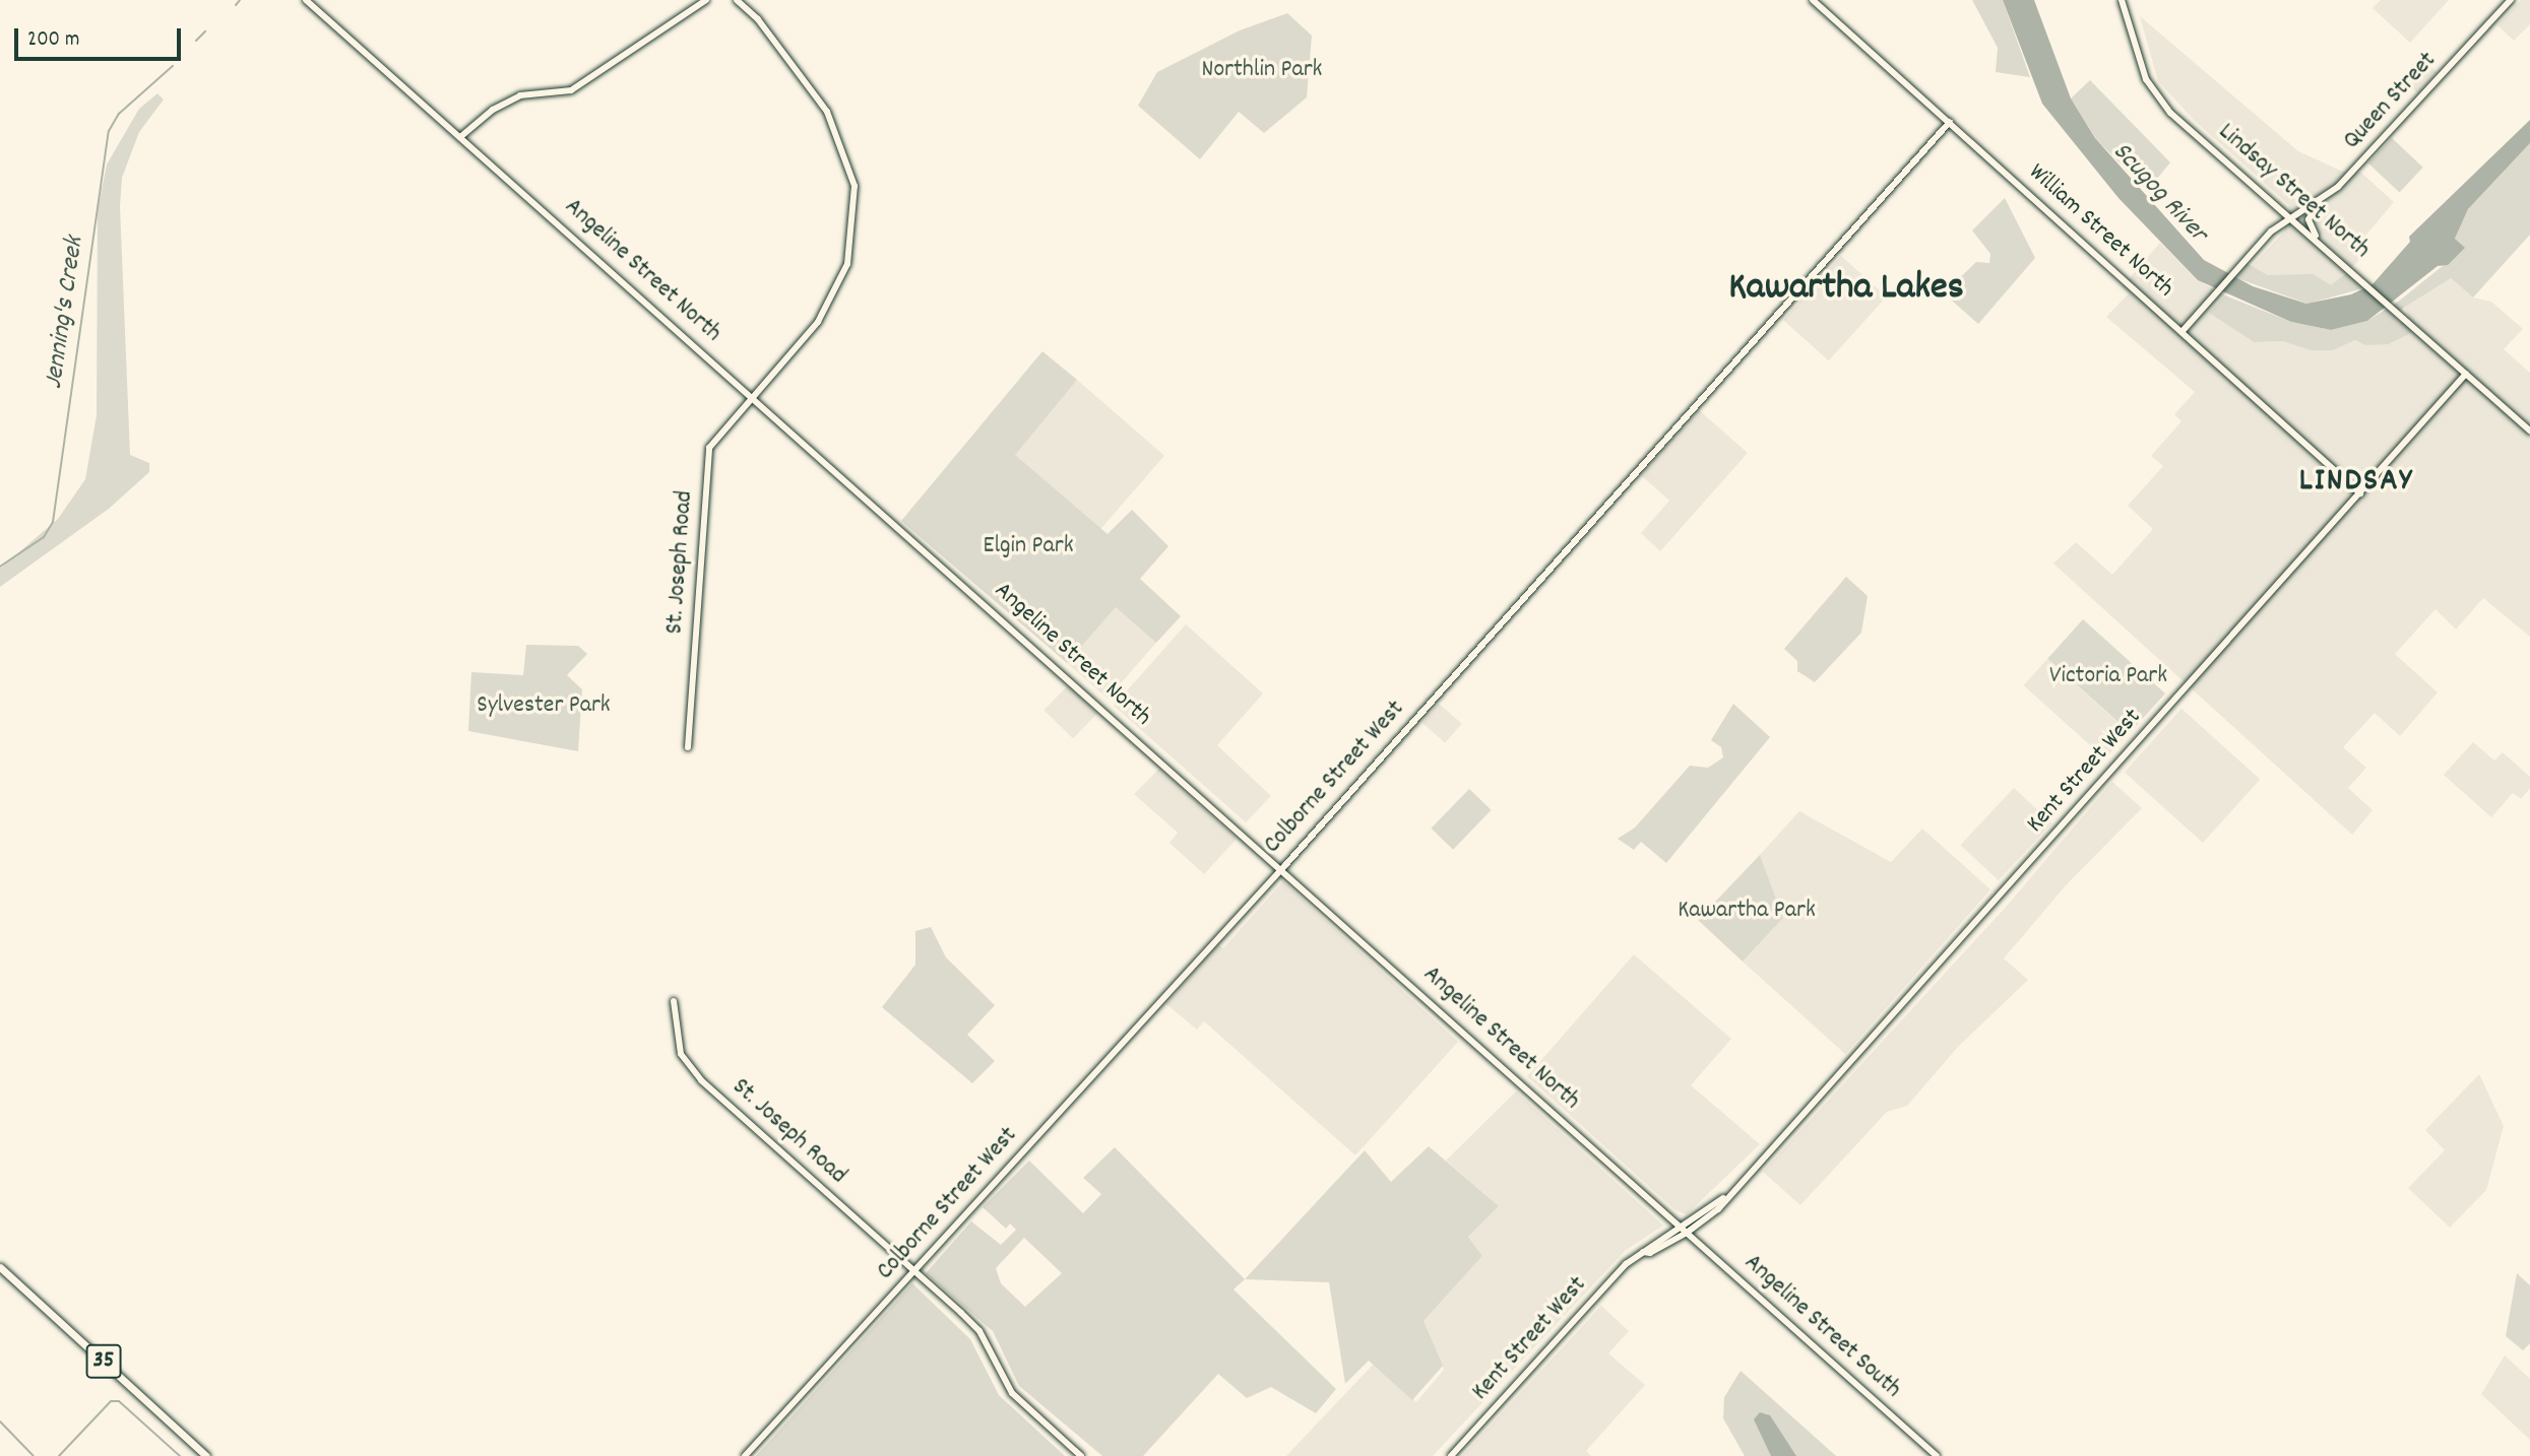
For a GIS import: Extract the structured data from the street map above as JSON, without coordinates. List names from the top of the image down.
{
  "streets": {
    "main road": [
      "Queen Street",
      "Lindsay Street North",
      "William Street North",
      "Angeline Street North",
      "St. Joseph Road",
      "Kent Street West",
      "Colborne Street West",
      "Angeline Street South",
      "35"
    ]
  },
  "crossings": [
    ["Queen Street", "Lindsay Street North"],
    ["Lindsay Street North", "Kent Street West"],
    ["William Street North", "Kent Street West"],
    ["William Street North", "Colborne Street West"],
    ["Angeline Street North", "St. Joseph Road"],
    ["Angeline Street North", "Kent Street West"],
    ["Angeline Street North", "Colborne Street West"],
    ["Angeline Street North", "Angeline Street South"],
    ["St. Joseph Road", "Colborne Street West"],
    ["Kent Street West", "Angeline Street South"]
  ],
  "districts": ["Kawartha Lakes", "LINDSAY"],
  "water": ["Scugog River", "Jenning's Creek"],
  "parks": [
    "Northlin Park",
    "Elgin Park",
    "Victoria Park",
    "Sylvester Park",
    "Kawartha Park"
  ],
  "scale_bar": "200 m"
}
